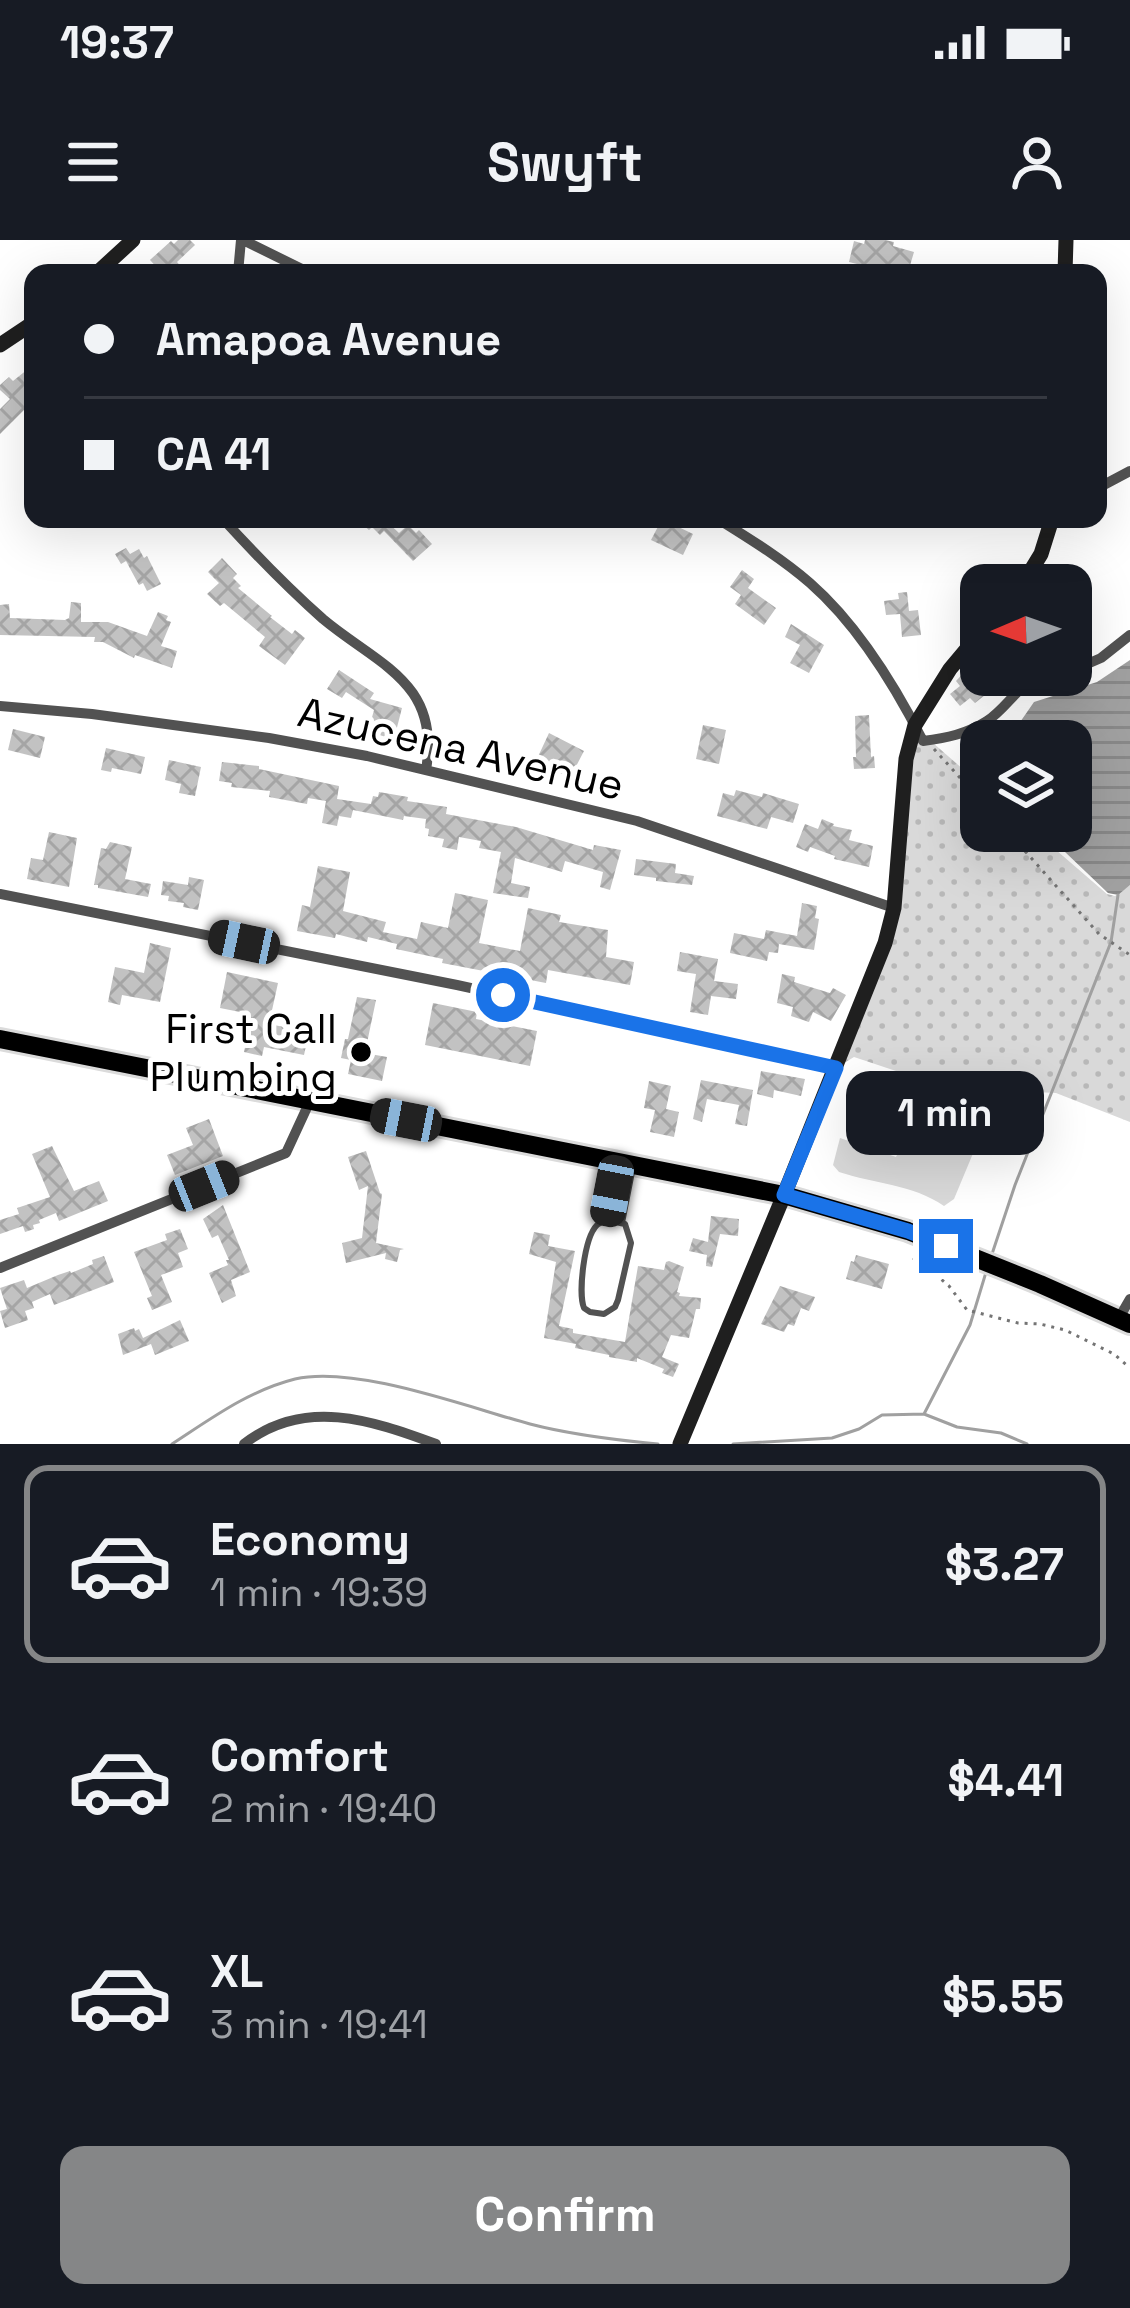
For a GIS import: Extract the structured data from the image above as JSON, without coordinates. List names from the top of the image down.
{
  "streets": {
    "street": ["Azucena Avenue"]
  },
  "places": ["First Call Plumbing"],
  "north": "left",
  "page": {
    "status": "19:37",
    "header": "Swyft",
    "banner": ["Amapoa Avenue", "CA 41"],
    "bubble": "1 min",
    "list": [
      {
        "name": "Economy",
        "note": "1 min · 19:39",
        "value": "$3.27"
      },
      {
        "name": "Comfort",
        "note": "2 min · 19:40",
        "value": "$4.41"
      },
      {
        "name": "XL",
        "note": "3 min · 19:41",
        "value": "$5.55"
      }
    ],
    "buttons": "Confirm"
  }
}
